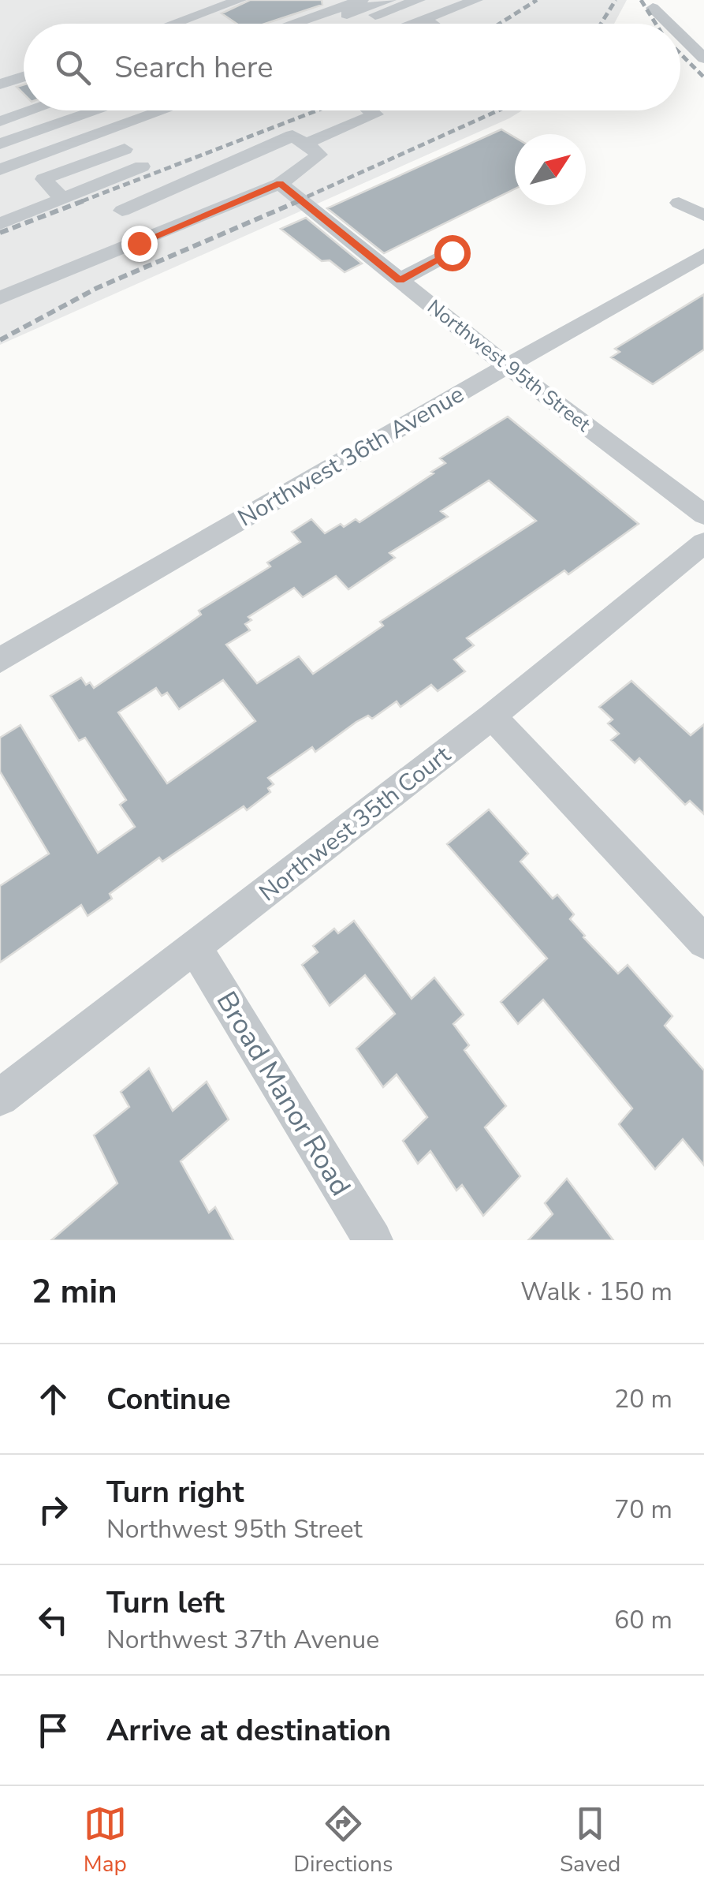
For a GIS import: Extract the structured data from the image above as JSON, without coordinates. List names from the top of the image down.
{
  "streets": {
    "street": [
      "Northwest 95th Street",
      "Northwest 36th Avenue",
      "Northwest 35th Court",
      "Broad Manor Road"
    ]
  },
  "crossings": [
    ["Northwest 95th Street", "Northwest 36th Avenue"],
    ["Northwest 35th Court", "Broad Manor Road"]
  ],
  "north": "top right",
  "page": {
    "search": "Search here",
    "heading": ["2 min", "Walk · 150 m"],
    "list": [
      ["Continue", "20 m"],
      ["Turn right", "Northwest 95th Street", "70 m"],
      ["Turn left", "Northwest 37th Avenue", "60 m"],
      "Arrive at destination"
    ],
    "nav": ["Map", "Directions", "Saved"]
  }
}
